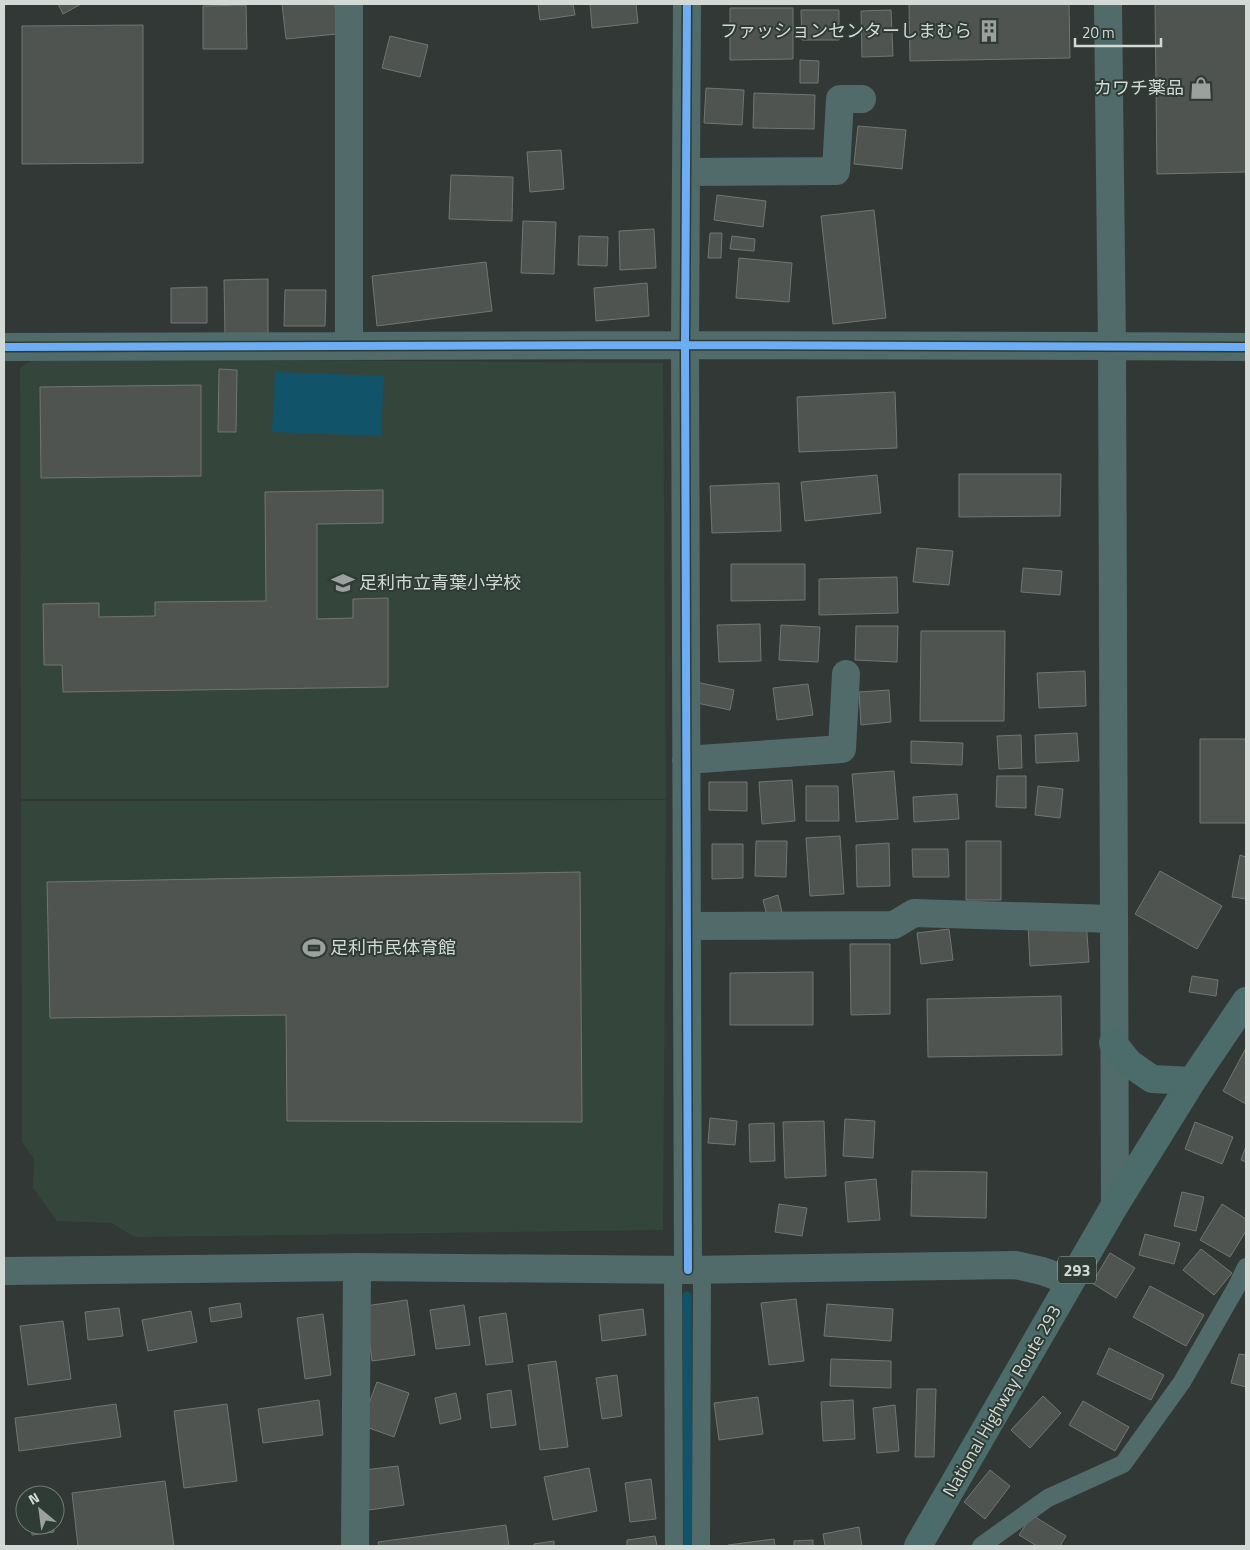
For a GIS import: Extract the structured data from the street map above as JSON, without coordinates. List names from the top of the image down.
{
  "streets": {
    "highway": ["293", "National Highway Route 293"]
  },
  "places": {
    "building": ["ファッションセンターしまむら"],
    "shop": ["カワチ薬品"],
    "school or university": ["足利市立青葉小学校"],
    "sports": ["足利市民体育館"]
  },
  "scale_bar": "20 m",
  "north": "top left"
}
